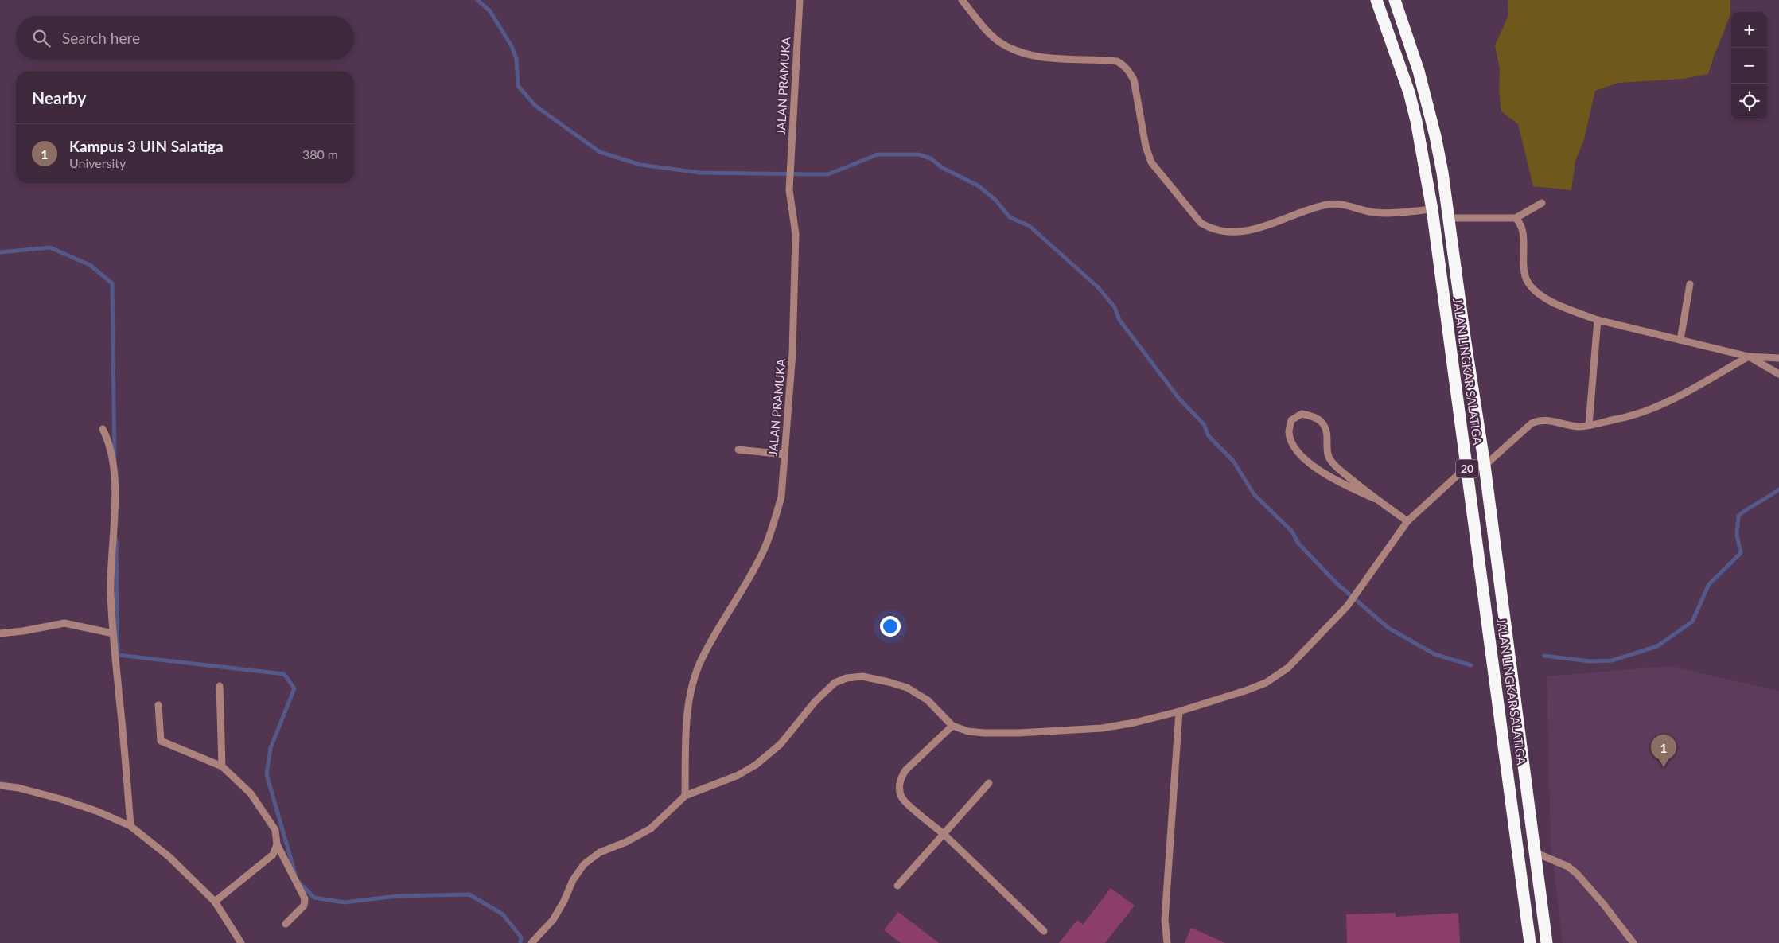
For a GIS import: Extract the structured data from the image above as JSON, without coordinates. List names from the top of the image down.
{
  "streets": {
    "highway": ["JALAN LINGKAR SALATIGA", "20"],
    "street": ["JALAN PRAMUKA"]
  },
  "page": {
    "map_buttons": ["+", "−"],
    "search": "Search here",
    "heading": "Nearby",
    "list": [
      {
        "mark": "1",
        "name": "Kampus 3 UIN Salatiga",
        "note": "University",
        "value": "380 m"
      }
    ],
    "pins": "1"
  }
}
